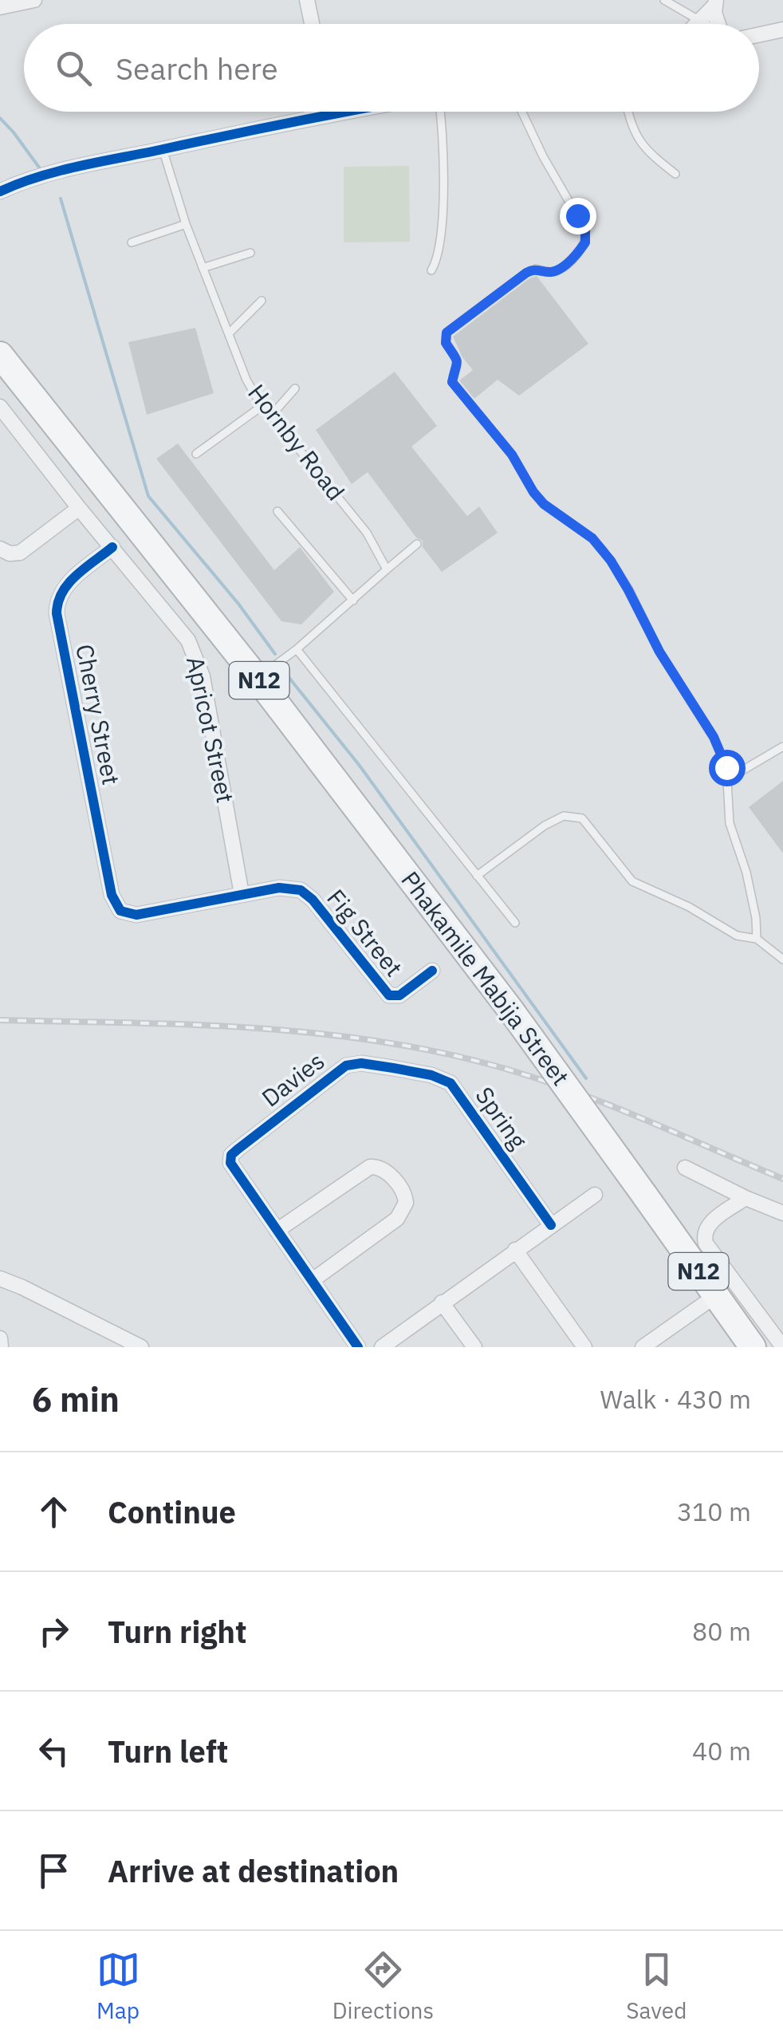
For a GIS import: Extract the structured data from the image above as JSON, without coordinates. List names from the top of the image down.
{
  "streets": {
    "highway": ["N12", "Phakamile Mabija Street"],
    "street": [
      "Cherry Street",
      "Apricot Street",
      "Fig Street",
      "Davies",
      "Spring"
    ],
    "lane": ["Hornby Road"]
  },
  "crossings": [
    ["Cherry Street", "Apricot Street"],
    ["Cherry Street", "Fig Street"],
    ["Apricot Street", "Fig Street"],
    ["Davies", "Spring"]
  ],
  "page": {
    "search": "Search here",
    "heading": ["6 min", "Walk · 430 m"],
    "list": [
      ["Continue", "310 m"],
      ["Turn right", "80 m"],
      ["Turn left", "40 m"],
      "Arrive at destination"
    ],
    "nav": ["Map", "Directions", "Saved"]
  }
}
